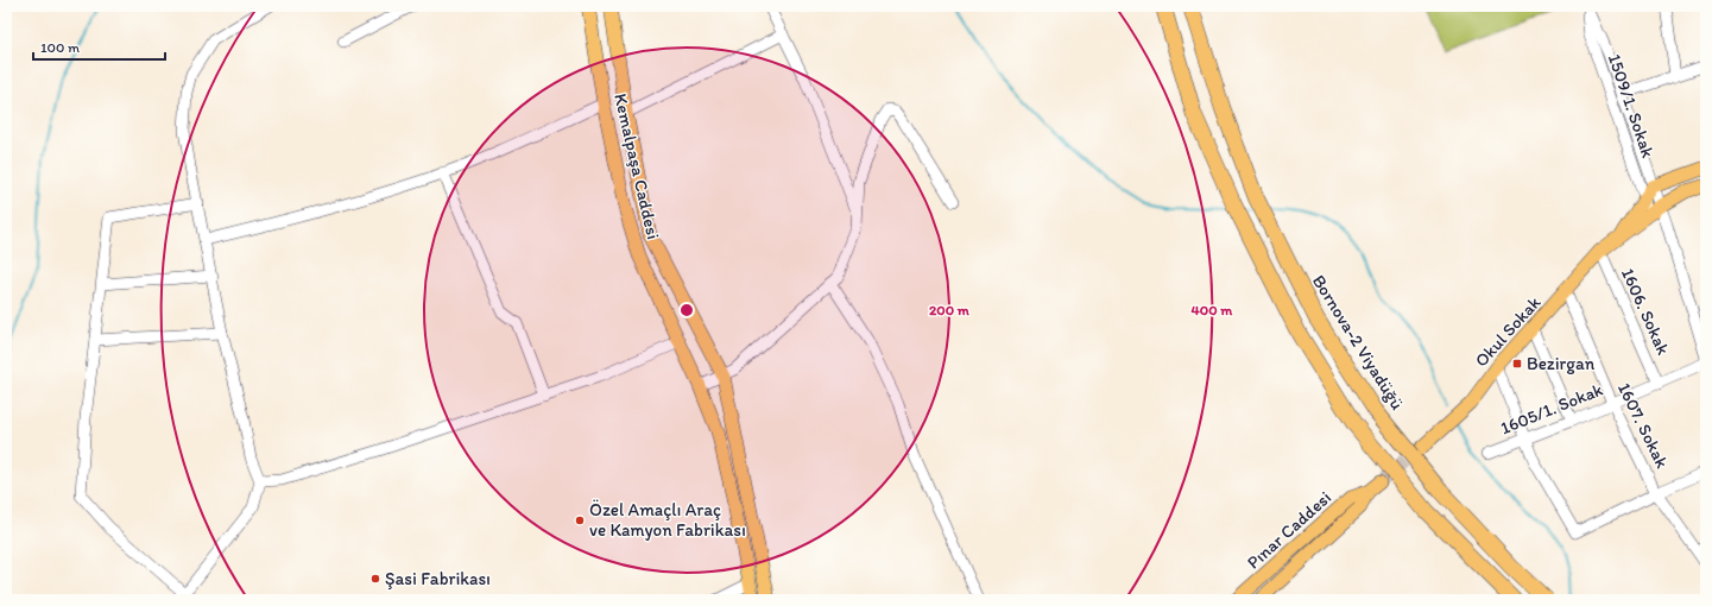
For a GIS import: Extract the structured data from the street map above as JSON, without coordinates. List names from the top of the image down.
{
  "streets": {
    "highway": ["Bornova-2 Viyadüğü"],
    "main road": ["Kemalpaşa Caddesi", "Okul Sokak", "Pınar Caddesi"],
    "street": [
      "1509/1. Sokak",
      "1606. Sokak",
      "1605/1. Sokak",
      "1607. Sokak"
    ]
  },
  "crossings": [
    ["1509/1. Sokak", "Okul Sokak"],
    ["1606. Sokak", "Okul Sokak"],
    ["1606. Sokak", "1605/1. Sokak"],
    ["Okul Sokak", "1607. Sokak"],
    ["1605/1. Sokak", "1607. Sokak"]
  ],
  "places": {
    "transit": ["Bezirgan"],
    "other": ["Özel Amaçlı Araç ve Kamyon Fabrikası", "Şasi Fabrikası"]
  },
  "scale_bar": "100 m",
  "rings": ["200 m", "400 m"]
}
